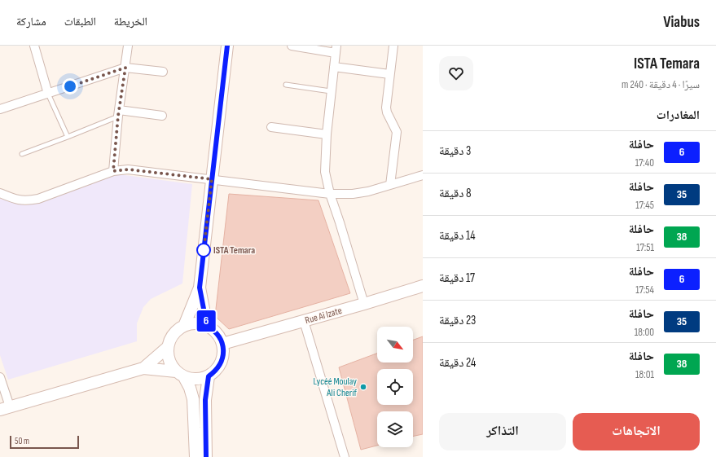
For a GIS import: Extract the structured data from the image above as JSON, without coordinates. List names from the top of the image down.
{
  "streets": {
    "street": ["Rue Ai Izate"]
  },
  "places": ["ISTA Temara", "Lycéé Moulay Ali Cherif"],
  "lines": ["bus line 6"],
  "scale_bar": "50 m",
  "north": "bottom right",
  "page": {
    "header": "Viabus",
    "nav": ["الخريطة", "الطبقات", "مشاركة"],
    "heading": [
      ["ISTA Temara", "سيرًا · 4 دقيقة · 240 m"],
      "المغادرات"
    ],
    "on_map": "6",
    "list": [
      {
        "mark": "6",
        "name": "حافلة",
        "note": "17:40",
        "value": "3 دقيقة"
      },
      {
        "mark": "35",
        "name": "حافلة",
        "note": "17:45",
        "value": "8 دقيقة"
      },
      {
        "mark": "38",
        "name": "حافلة",
        "note": "17:51",
        "value": "14 دقيقة"
      },
      {
        "mark": "6",
        "name": "حافلة",
        "note": "17:54",
        "value": "17 دقيقة"
      },
      {
        "mark": "35",
        "name": "حافلة",
        "note": "18:00",
        "value": "23 دقيقة"
      },
      {
        "mark": "38",
        "name": "حافلة",
        "note": "18:01",
        "value": "24 دقيقة"
      }
    ],
    "buttons": ["الاتجاهات", "التذاكر"],
    "scale": "50 m"
  }
}
